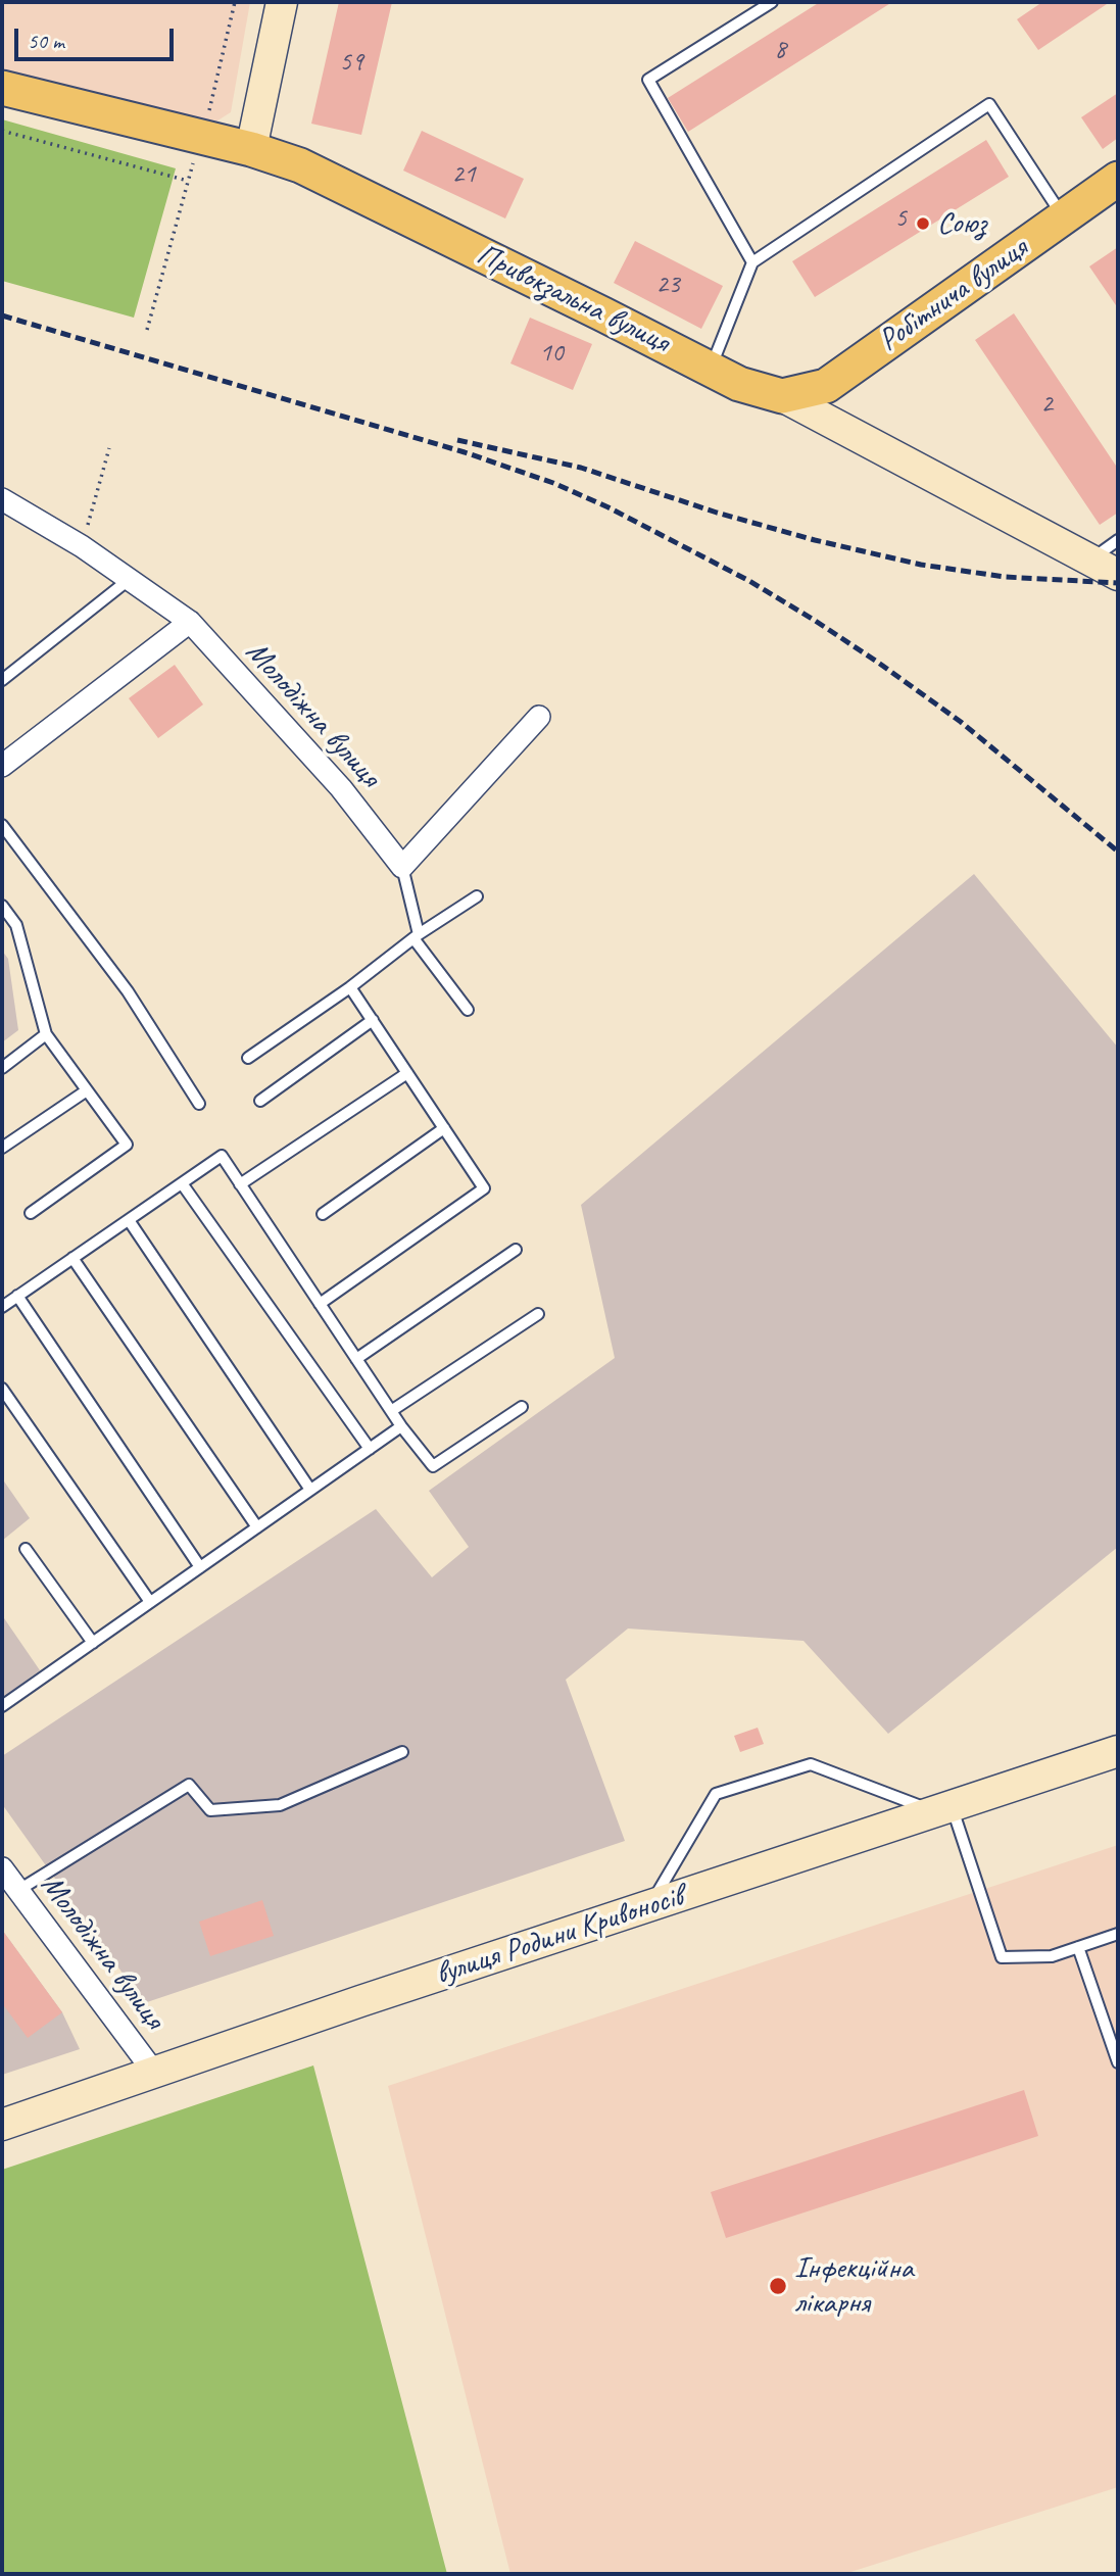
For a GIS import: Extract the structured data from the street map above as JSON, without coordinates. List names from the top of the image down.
{
  "streets": {
    "main road": ["Робітнича вулиця", "Привокзальна вулиця", "вулиця Родини Кривоносів"],
    "street": ["Молодіжна вулиця"]
  },
  "crossings": [
    ["Робітнича вулиця", "Привокзальна вулиця"],
    ["Молодіжна вулиця", "вулиця Родини Кривоносів"]
  ],
  "places": ["Союз", "Інфекційна лікарня"],
  "house_numbers": [
    "8",
    "59",
    "21",
    "5",
    "23",
    "10",
    "2"
  ],
  "scale_bar": "50 m"
}
